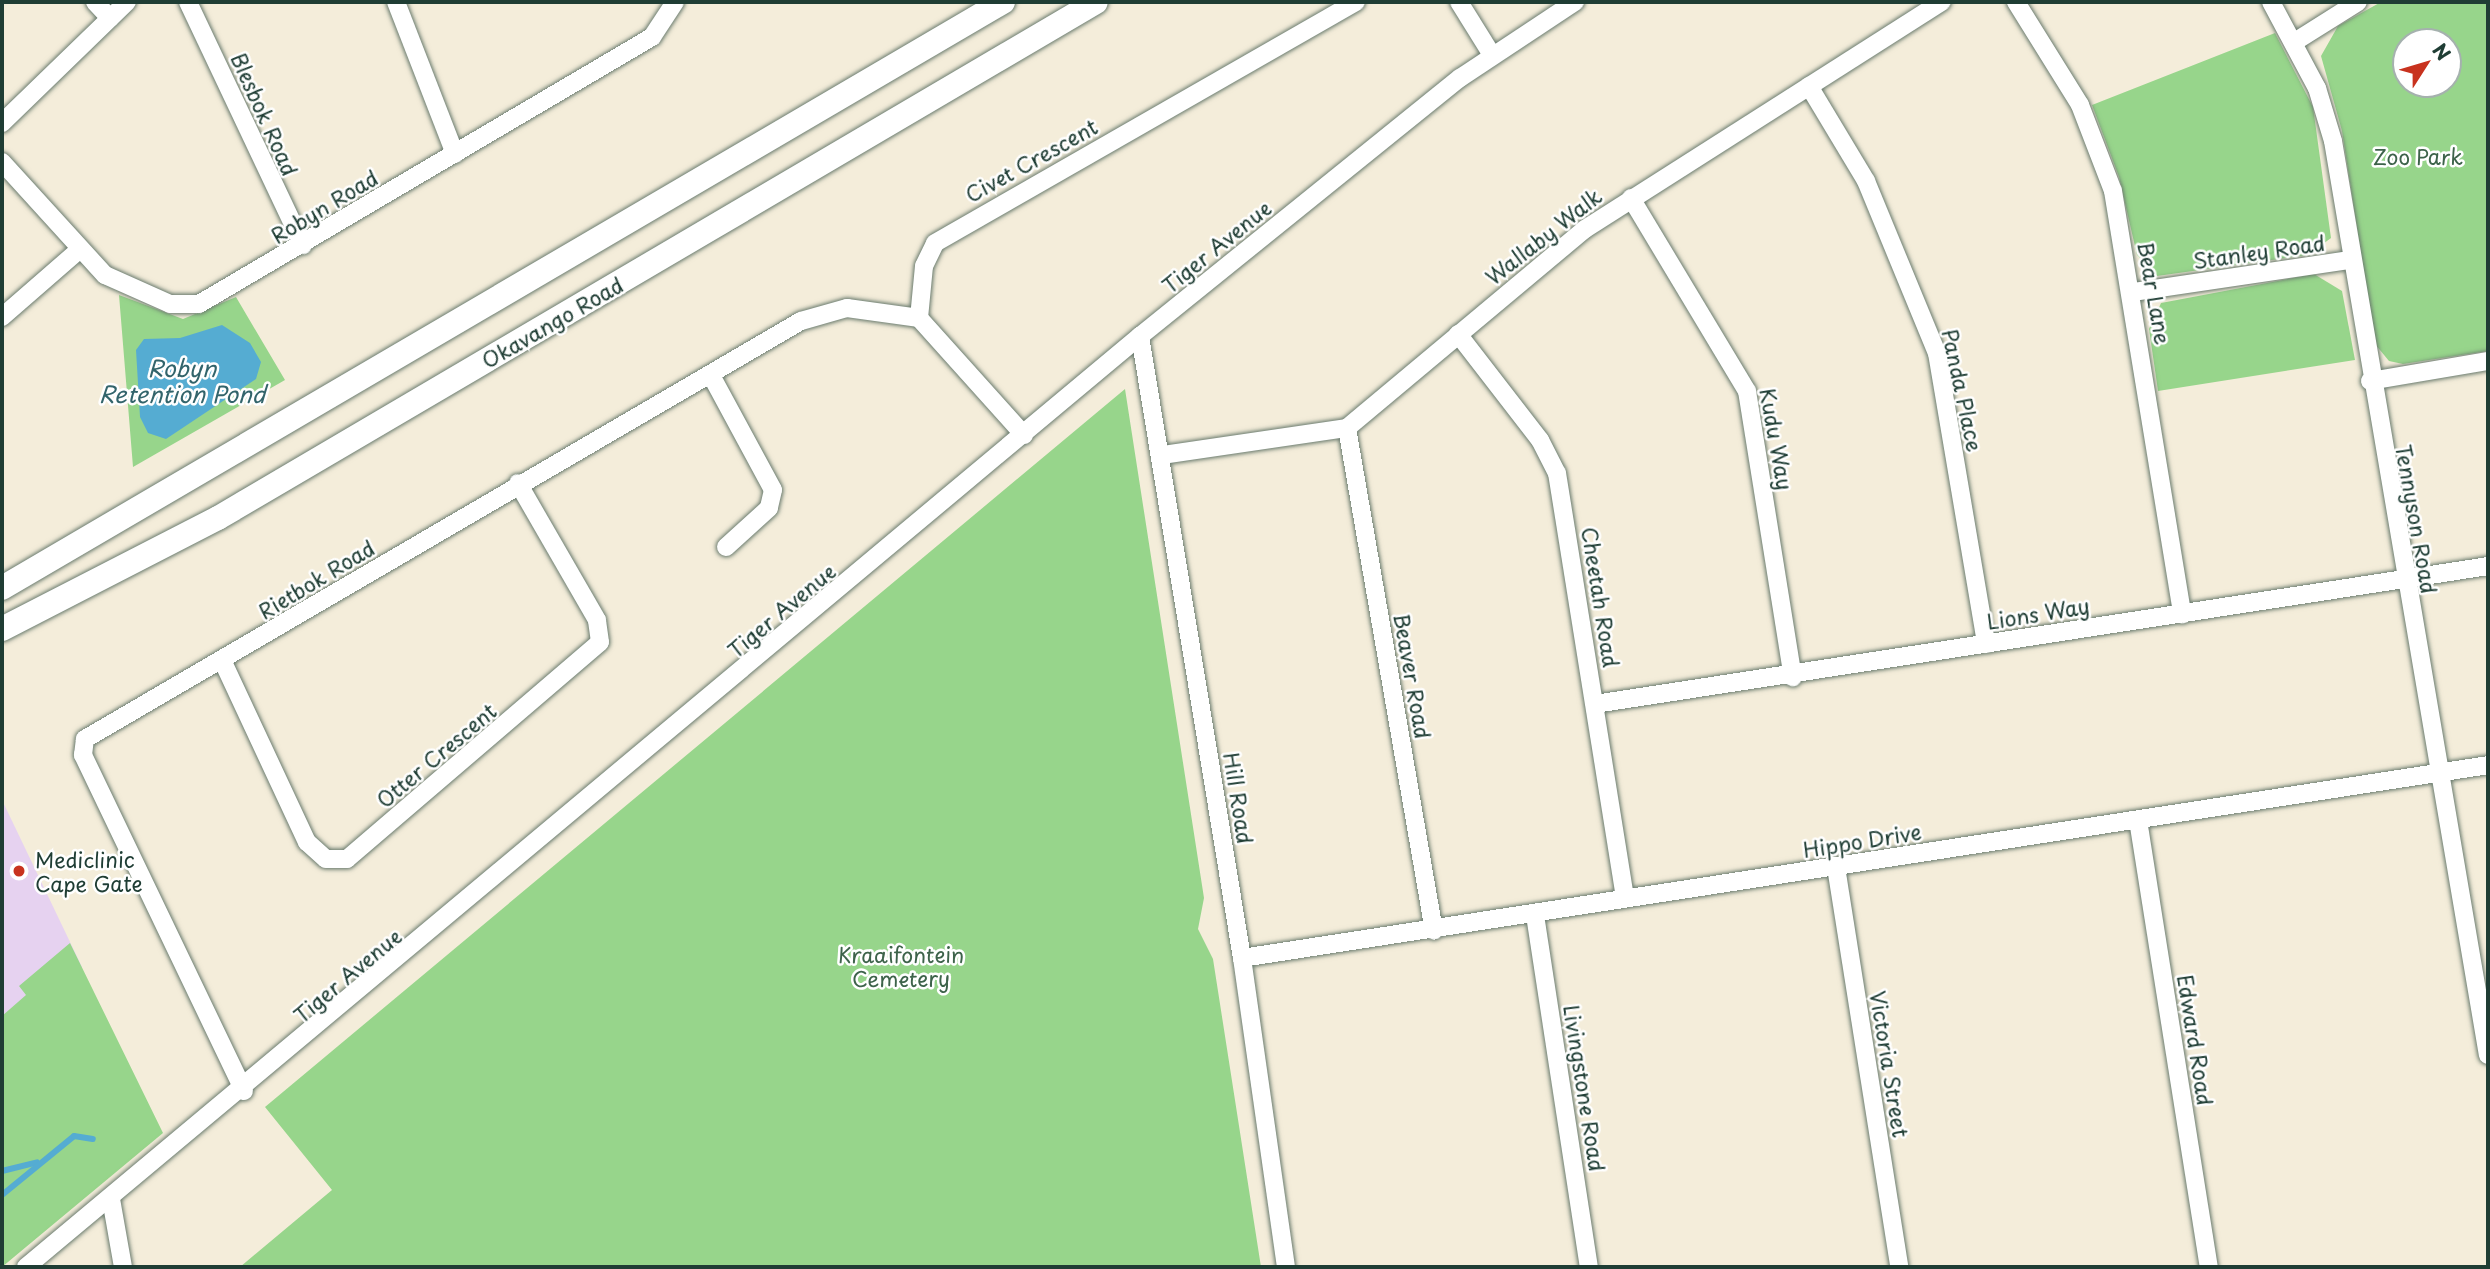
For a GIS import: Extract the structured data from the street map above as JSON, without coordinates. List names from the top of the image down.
{
  "streets": {
    "main road": ["Okavango Road"],
    "street": [
      "Blesbok Road",
      "Civet Crescent",
      "Robyn Road",
      "Wallaby Walk",
      "Tiger Avenue",
      "Stanley Road",
      "Bear Lane",
      "Panda Place",
      "Kudu Way",
      "Tennyson Road",
      "Rietbok Road",
      "Cheetah Road",
      "Lions Way",
      "Beaver Road",
      "Otter Crescent",
      "Hill Road",
      "Hippo Drive",
      "Edward Road",
      "Victoria Street",
      "Livingstone Road"
    ]
  },
  "crossings": [
    ["Blesbok Road", "Robyn Road"],
    ["Civet Crescent", "Rietbok Road"],
    ["Wallaby Walk", "Panda Place"],
    ["Wallaby Walk", "Kudu Way"],
    ["Wallaby Walk", "Cheetah Road"],
    ["Wallaby Walk", "Beaver Road"],
    ["Tiger Avenue", "Rietbok Road"],
    ["Tiger Avenue", "Hill Road"],
    ["Stanley Road", "Bear Lane"],
    ["Stanley Road", "Tennyson Road"],
    ["Bear Lane", "Lions Way"],
    ["Panda Place", "Lions Way"],
    ["Kudu Way", "Lions Way"],
    ["Tennyson Road", "Lions Way"],
    ["Tennyson Road", "Hippo Drive"],
    ["Rietbok Road", "Otter Crescent"],
    ["Cheetah Road", "Lions Way"],
    ["Cheetah Road", "Hippo Drive"],
    ["Beaver Road", "Hippo Drive"],
    ["Hill Road", "Hippo Drive"],
    ["Hippo Drive", "Edward Road"],
    ["Hippo Drive", "Victoria Street"],
    ["Hippo Drive", "Livingstone Road"]
  ],
  "water": ["Robyn Retention Pond"],
  "parks": ["Zoo Park", "Kraaifontein Cemetery"],
  "places": ["Mediclinic Cape Gate"],
  "north": "top right"
}
